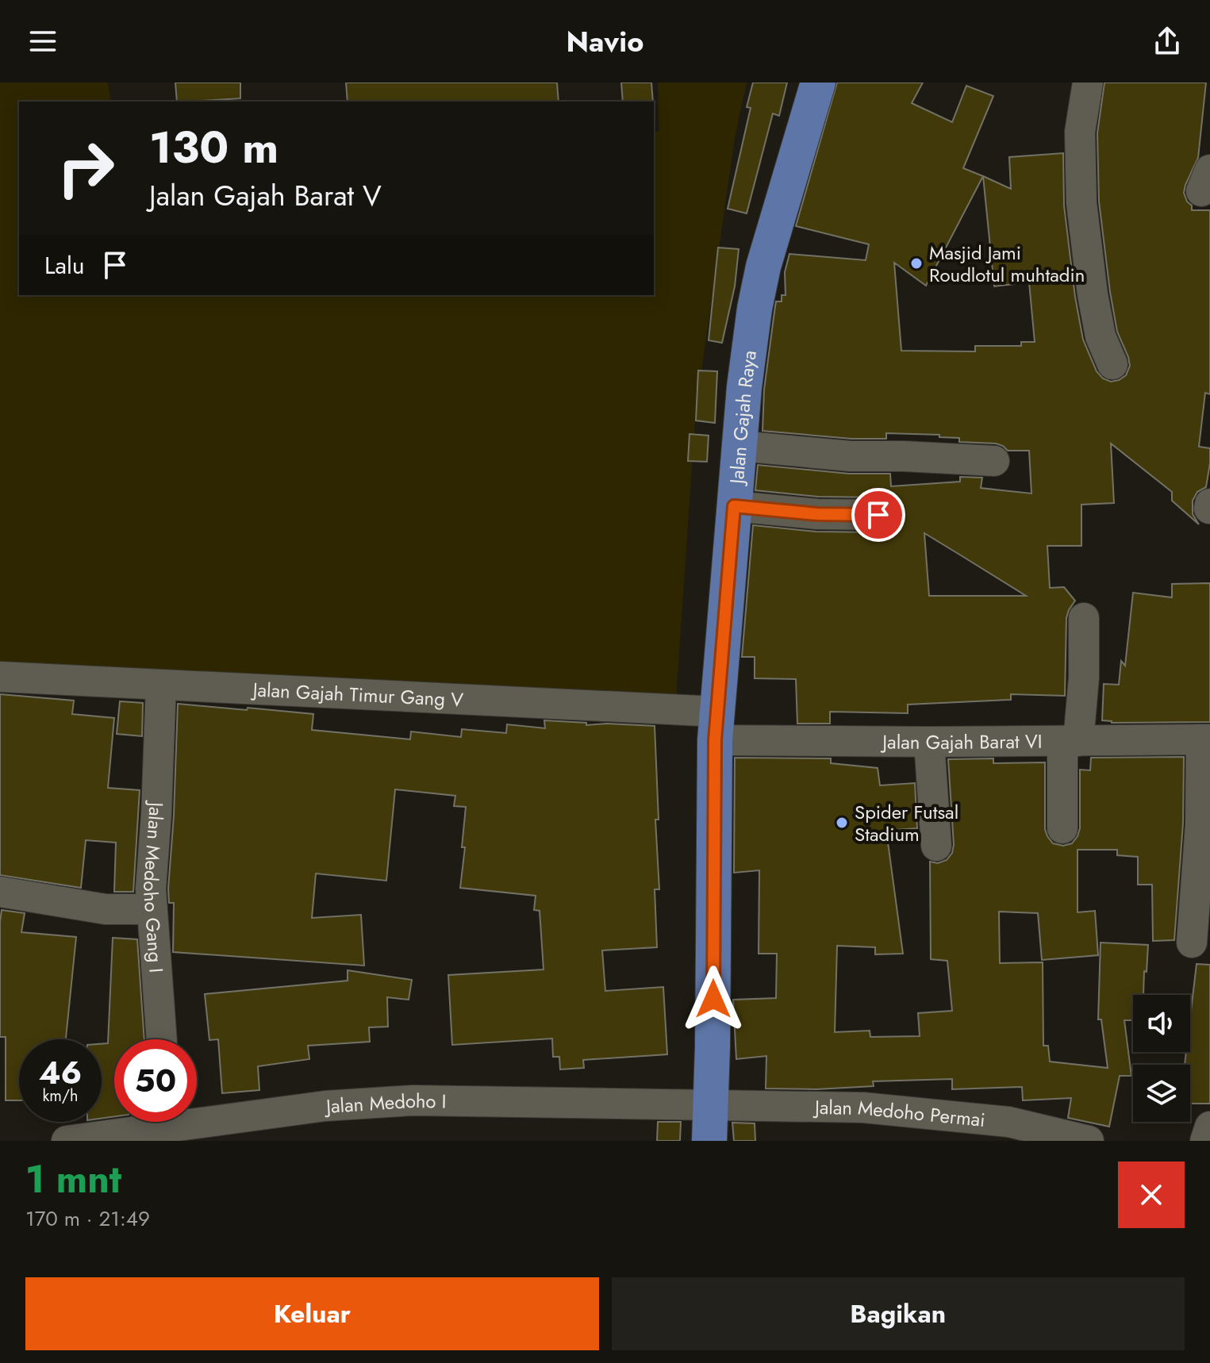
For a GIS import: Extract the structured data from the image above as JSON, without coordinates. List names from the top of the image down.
{
  "streets": {
    "main road": ["Jalan Gajah Raya"],
    "street": [
      "Jalan Gajah Timur Gang V",
      "Jalan Gajah Barat VI",
      "Jalan Medoho Gang I",
      "Jalan Medoho I",
      "Jalan Medoho Permai"
    ]
  },
  "crossings": [
    ["Jalan Gajah Raya", "Jalan Gajah Timur Gang V"],
    ["Jalan Gajah Raya", "Jalan Gajah Barat VI"],
    ["Jalan Gajah Raya", "Jalan Medoho I"],
    ["Jalan Gajah Raya", "Jalan Medoho Permai"],
    ["Jalan Gajah Timur Gang V", "Jalan Gajah Barat VI"],
    ["Jalan Gajah Timur Gang V", "Jalan Medoho Gang I"],
    ["Jalan Medoho I", "Jalan Medoho Permai"]
  ],
  "places": ["Masjid Jami Roudlotul muhtadin", "Spider Futsal Stadium"],
  "page": {
    "header": "Navio",
    "turn": ["130 m", "Jalan Gajah Barat V"],
    "then": "Lalu",
    "speed": "46 km/h",
    "limit": "50",
    "heading": ["1 mnt", "170 m · 21:49"],
    "buttons": ["Keluar", "Bagikan"]
  }
}
